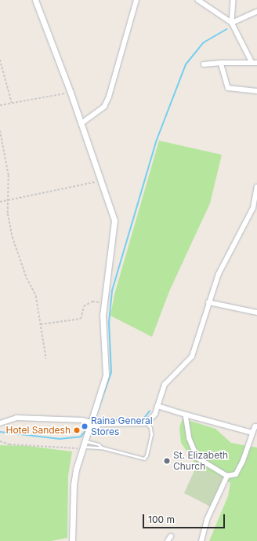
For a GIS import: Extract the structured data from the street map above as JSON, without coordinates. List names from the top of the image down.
{
  "places": ["Raina General Stores", "Hotel Sandesh", "St. Elizabeth Church"],
  "scale_bar": "100 m"
}
